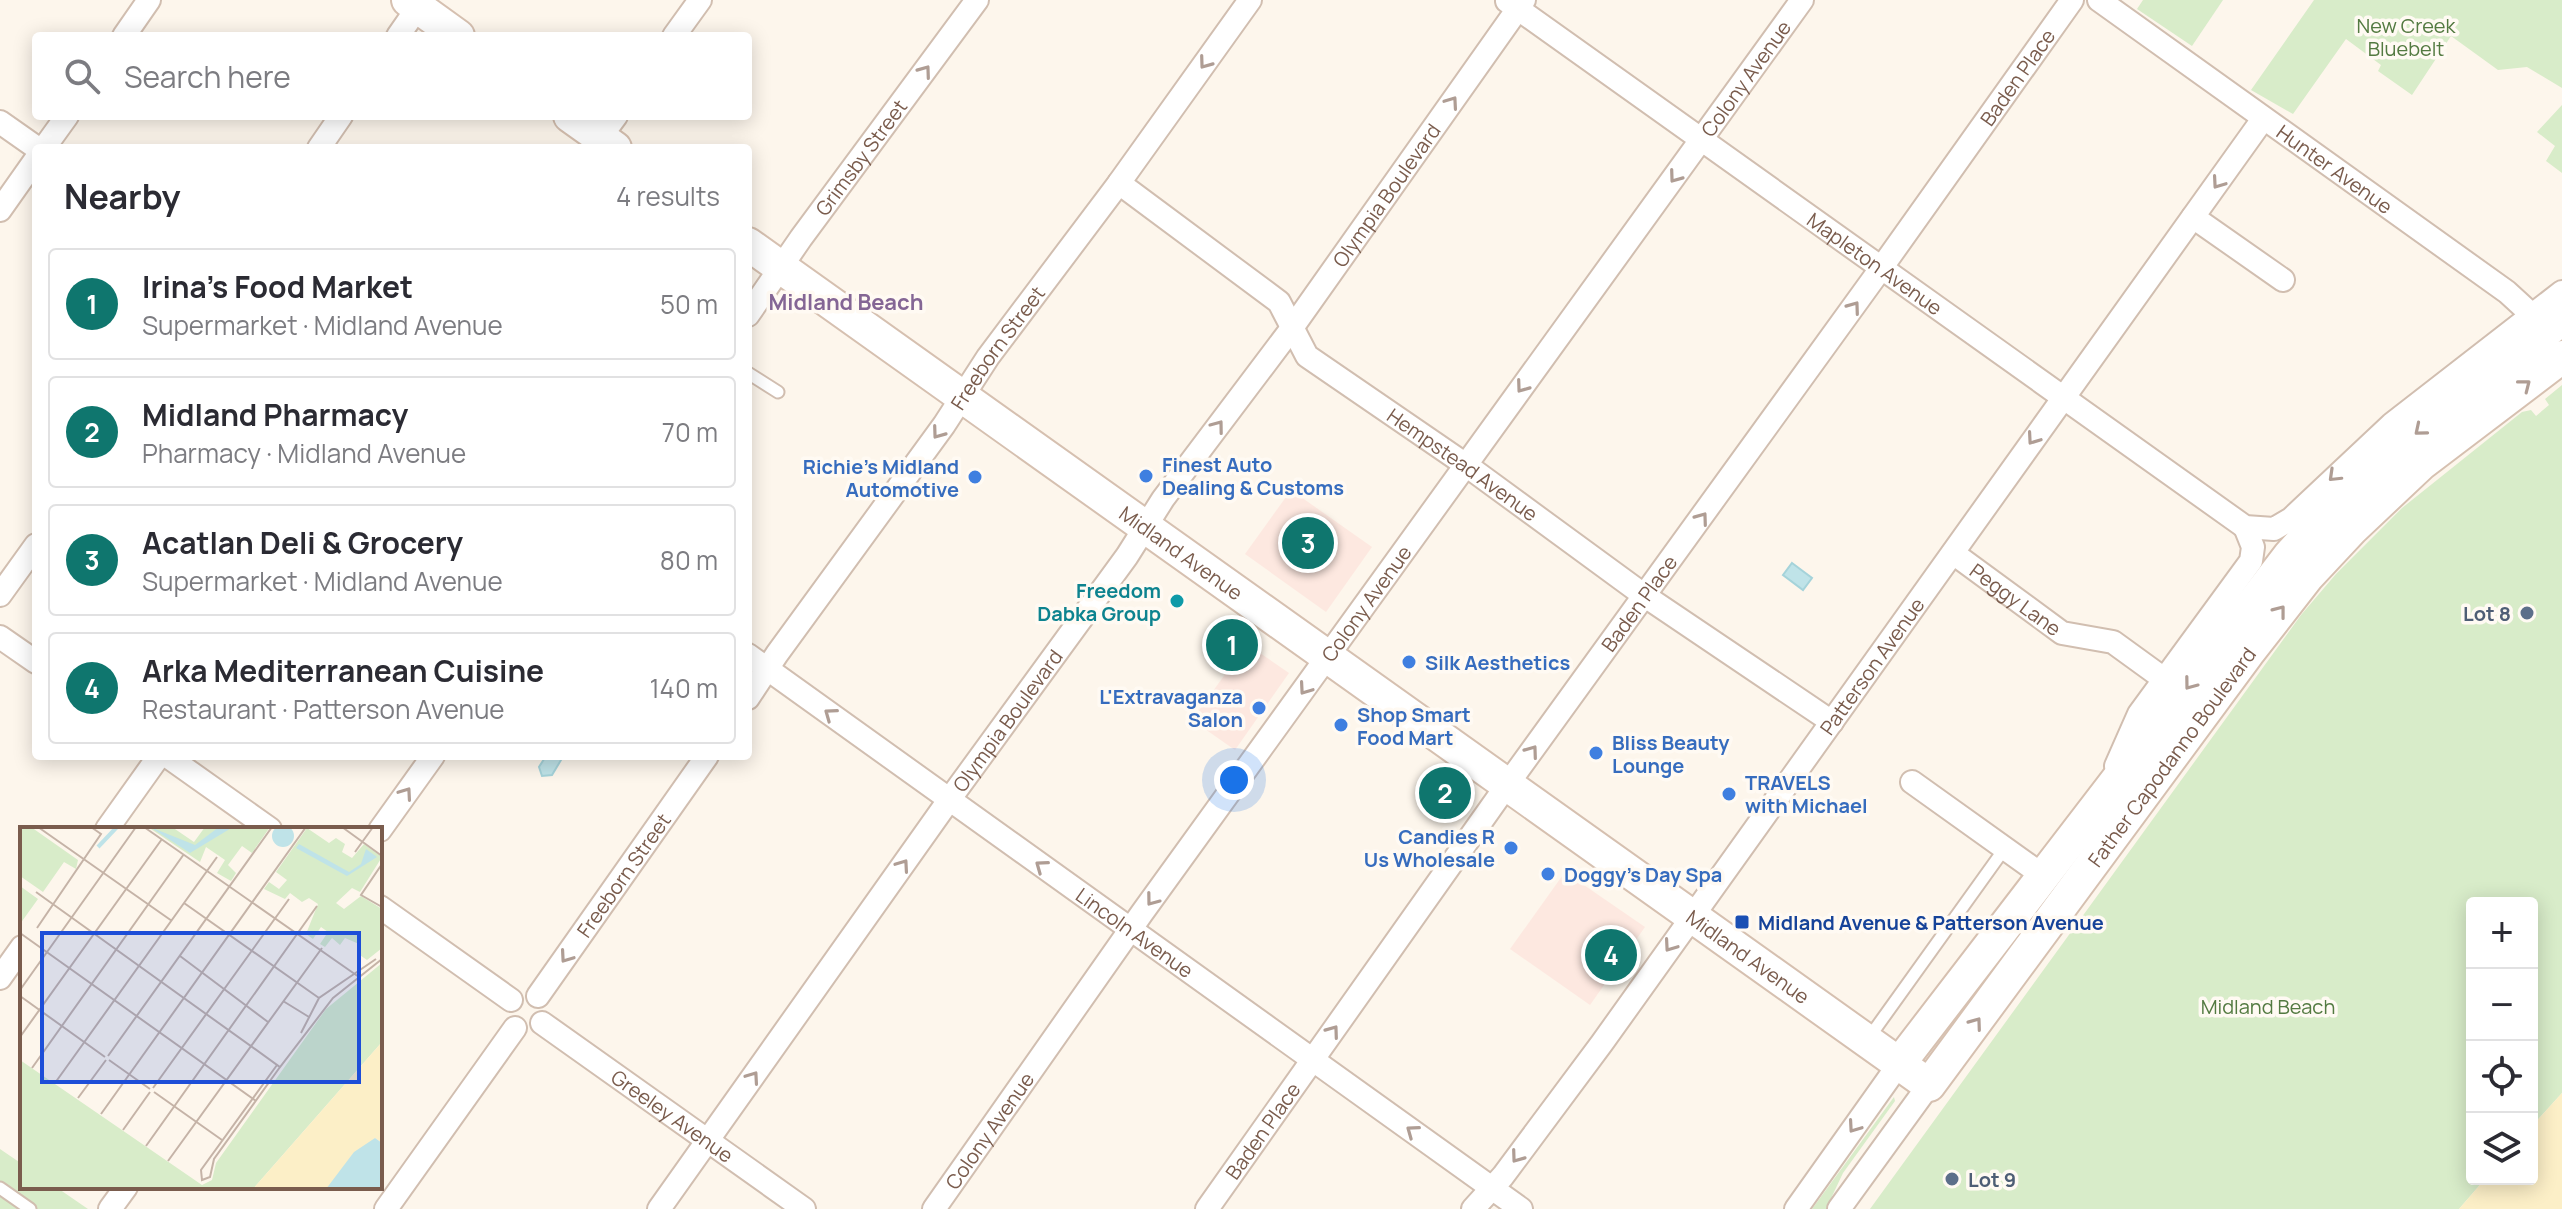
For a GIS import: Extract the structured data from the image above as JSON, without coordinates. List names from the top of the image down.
{
  "streets": {
    "main road": ["Midland Avenue", "Father Capodanno Boulevard"],
    "street": [
      "Colony Avenue",
      "Baden Place",
      "Grimsby Street",
      "Hunter Avenue",
      "Olympia Boulevard",
      "Mapleton Avenue",
      "Freeborn Street",
      "Hempstead Avenue",
      "Peggy Lane",
      "Patterson Avenue",
      "Lincoln Avenue",
      "Greeley Avenue"
    ]
  },
  "crossings": [
    ["Colony Avenue", "Mapleton Avenue"],
    ["Colony Avenue", "Hempstead Avenue"],
    ["Colony Avenue", "Midland Avenue"],
    ["Colony Avenue", "Lincoln Avenue"],
    ["Baden Place", "Mapleton Avenue"],
    ["Baden Place", "Hempstead Avenue"],
    ["Baden Place", "Midland Avenue"],
    ["Baden Place", "Lincoln Avenue"],
    ["Grimsby Street", "Midland Avenue"],
    ["Hunter Avenue", "Patterson Avenue"],
    ["Hunter Avenue", "Father Capodanno Boulevard"],
    ["Olympia Boulevard", "Mapleton Avenue"],
    ["Olympia Boulevard", "Hempstead Avenue"],
    ["Olympia Boulevard", "Midland Avenue"],
    ["Olympia Boulevard", "Lincoln Avenue"],
    ["Olympia Boulevard", "Greeley Avenue"],
    ["Mapleton Avenue", "Patterson Avenue"],
    ["Mapleton Avenue", "Father Capodanno Boulevard"],
    ["Freeborn Street", "Hempstead Avenue"],
    ["Freeborn Street", "Midland Avenue"],
    ["Freeborn Street", "Lincoln Avenue"],
    ["Freeborn Street", "Greeley Avenue"],
    ["Hempstead Avenue", "Patterson Avenue"],
    ["Midland Avenue", "Patterson Avenue"],
    ["Midland Avenue", "Father Capodanno Boulevard"],
    ["Peggy Lane", "Patterson Avenue"],
    ["Peggy Lane", "Father Capodanno Boulevard"],
    ["Patterson Avenue", "Lincoln Avenue"]
  ],
  "one_way": [
    "Colony Avenue",
    "Baden Place",
    "Grimsby Street",
    "Olympia Boulevard",
    "Freeborn Street",
    "Patterson Avenue",
    "Lincoln Avenue"
  ],
  "districts": ["Midland Beach"],
  "parks": ["New Creek Bluebelt", "Midland Beach"],
  "places": {
    "other": [
      "Finest Auto Dealing & Customs",
      "Richie's Midland Automotive",
      "Freedom Dabka Group",
      "Lot 8",
      "Silk Aesthetics",
      "L'Extravaganza Salon",
      "Shop Smart Food Mart",
      "Bliss Beauty Lounge",
      "TRAVELS with Michael",
      "Candies R Us Wholesale",
      "Doggy's Day Spa",
      "Lot 9"
    ],
    "transit": ["Midland Avenue & Patterson Avenue"]
  },
  "page": {
    "search": "Search here",
    "heading": ["Nearby", "4 results"],
    "list": [
      {
        "mark": "1",
        "name": "Irina's Food Market",
        "note": "Supermarket · Midland Avenue",
        "value": "50 m"
      },
      {
        "mark": "2",
        "name": "Midland Pharmacy",
        "note": "Pharmacy · Midland Avenue",
        "value": "70 m"
      },
      {
        "mark": "3",
        "name": "Acatlan Deli & Grocery",
        "note": "Supermarket · Midland Avenue",
        "value": "80 m"
      },
      {
        "mark": "4",
        "name": "Arka Mediterranean Cuisine",
        "note": "Restaurant · Patterson Avenue",
        "value": "140 m"
      }
    ],
    "pins": [
      "3",
      "1",
      "2",
      "4"
    ],
    "map_buttons": ["+", "−"]
  }
}
